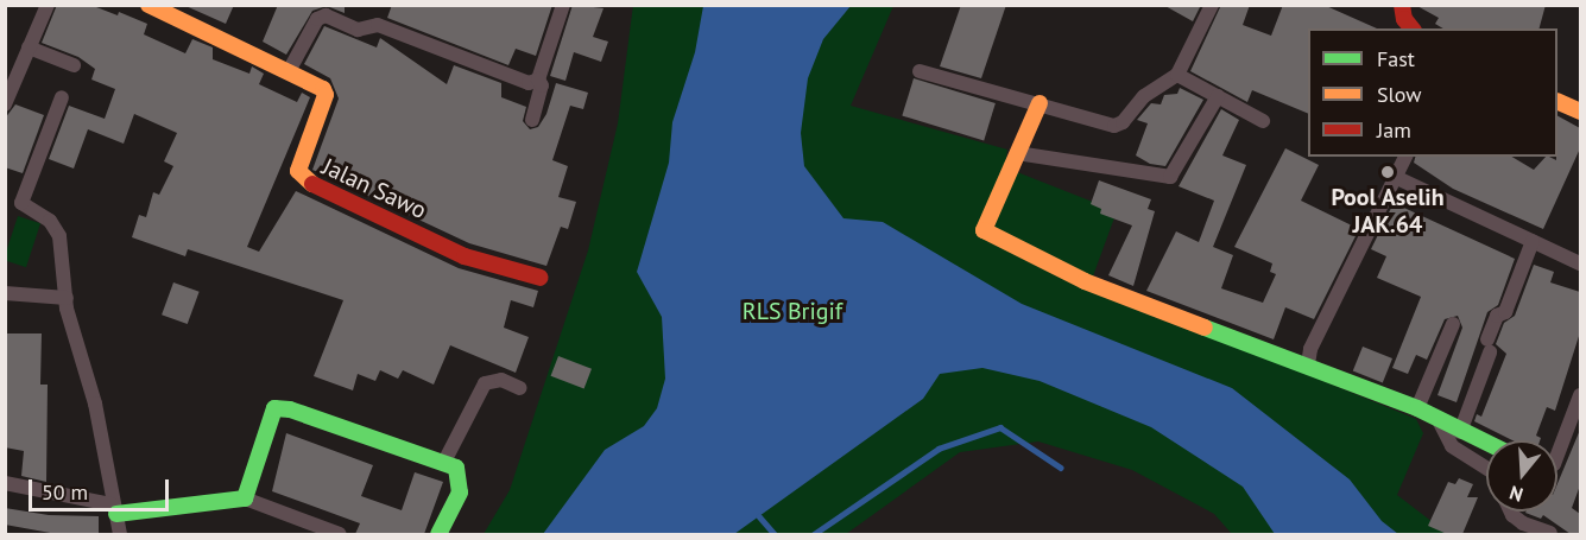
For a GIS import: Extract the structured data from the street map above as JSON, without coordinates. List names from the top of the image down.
{
  "streets": {
    "street": ["Jalan Sawo"]
  },
  "parks": ["RLS Brigif"],
  "places": ["Pool Aselih JAK.64"],
  "legend": ["Fast", "Slow", "Jam"],
  "scale_bar": "50 m",
  "north": "bottom"
}
